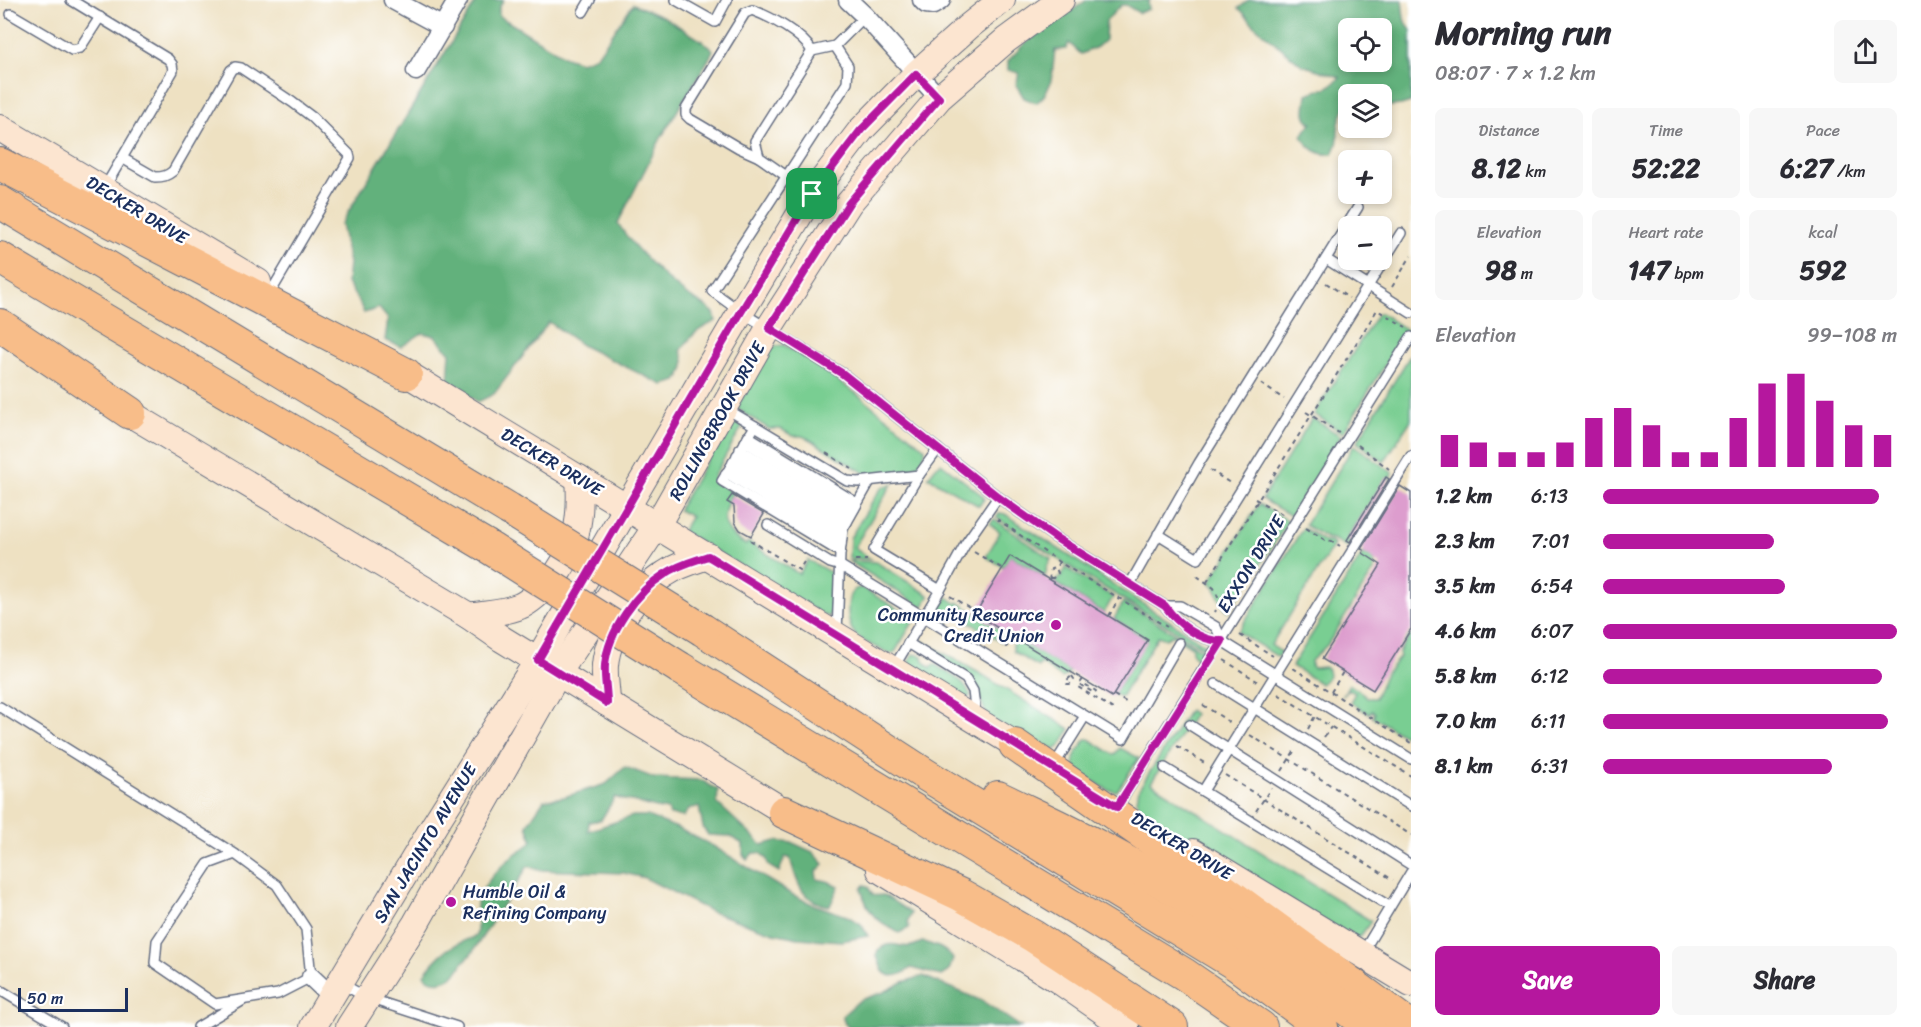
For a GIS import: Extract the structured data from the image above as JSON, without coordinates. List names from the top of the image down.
{
  "streets": {
    "main road": ["DECKER DRIVE", "ROLLINGBROOK DRIVE", "SAN JACINTO AVENUE"],
    "lane": ["EXXON DRIVE"]
  },
  "crossings": [
    ["DECKER DRIVE", "ROLLINGBROOK DRIVE"],
    ["DECKER DRIVE", "EXXON DRIVE"],
    ["ROLLINGBROOK DRIVE", "SAN JACINTO AVENUE"]
  ],
  "places": ["Community Resource Credit Union", "Humble Oil & Refining Company"],
  "scale_bar": "50 m",
  "page": {
    "heading": ["Morning run", "08:07 · 7 × 1.2 km"],
    "map_buttons": ["+", "−"],
    "stats": [
      ["Distance", "8.12 km"],
      ["Time", "52:22"],
      ["Pace", "6:27 /km"],
      ["Elevation", "98 m"],
      ["Heart rate", "147 bpm"],
      ["kcal", "592"]
    ],
    "chart": ["Elevation", "99–108 m"],
    "list": [
      {
        "name": "1.2 km",
        "note": "6:13"
      },
      {
        "name": "2.3 km",
        "note": "7:01"
      },
      {
        "name": "3.5 km",
        "note": "6:54"
      },
      {
        "name": "4.6 km",
        "note": "6:07"
      },
      {
        "name": "5.8 km",
        "note": "6:12"
      },
      {
        "name": "7.0 km",
        "note": "6:11"
      },
      {
        "name": "8.1 km",
        "note": "6:31"
      }
    ],
    "buttons": ["Save", "Share"],
    "scale": "50 m"
  }
}
